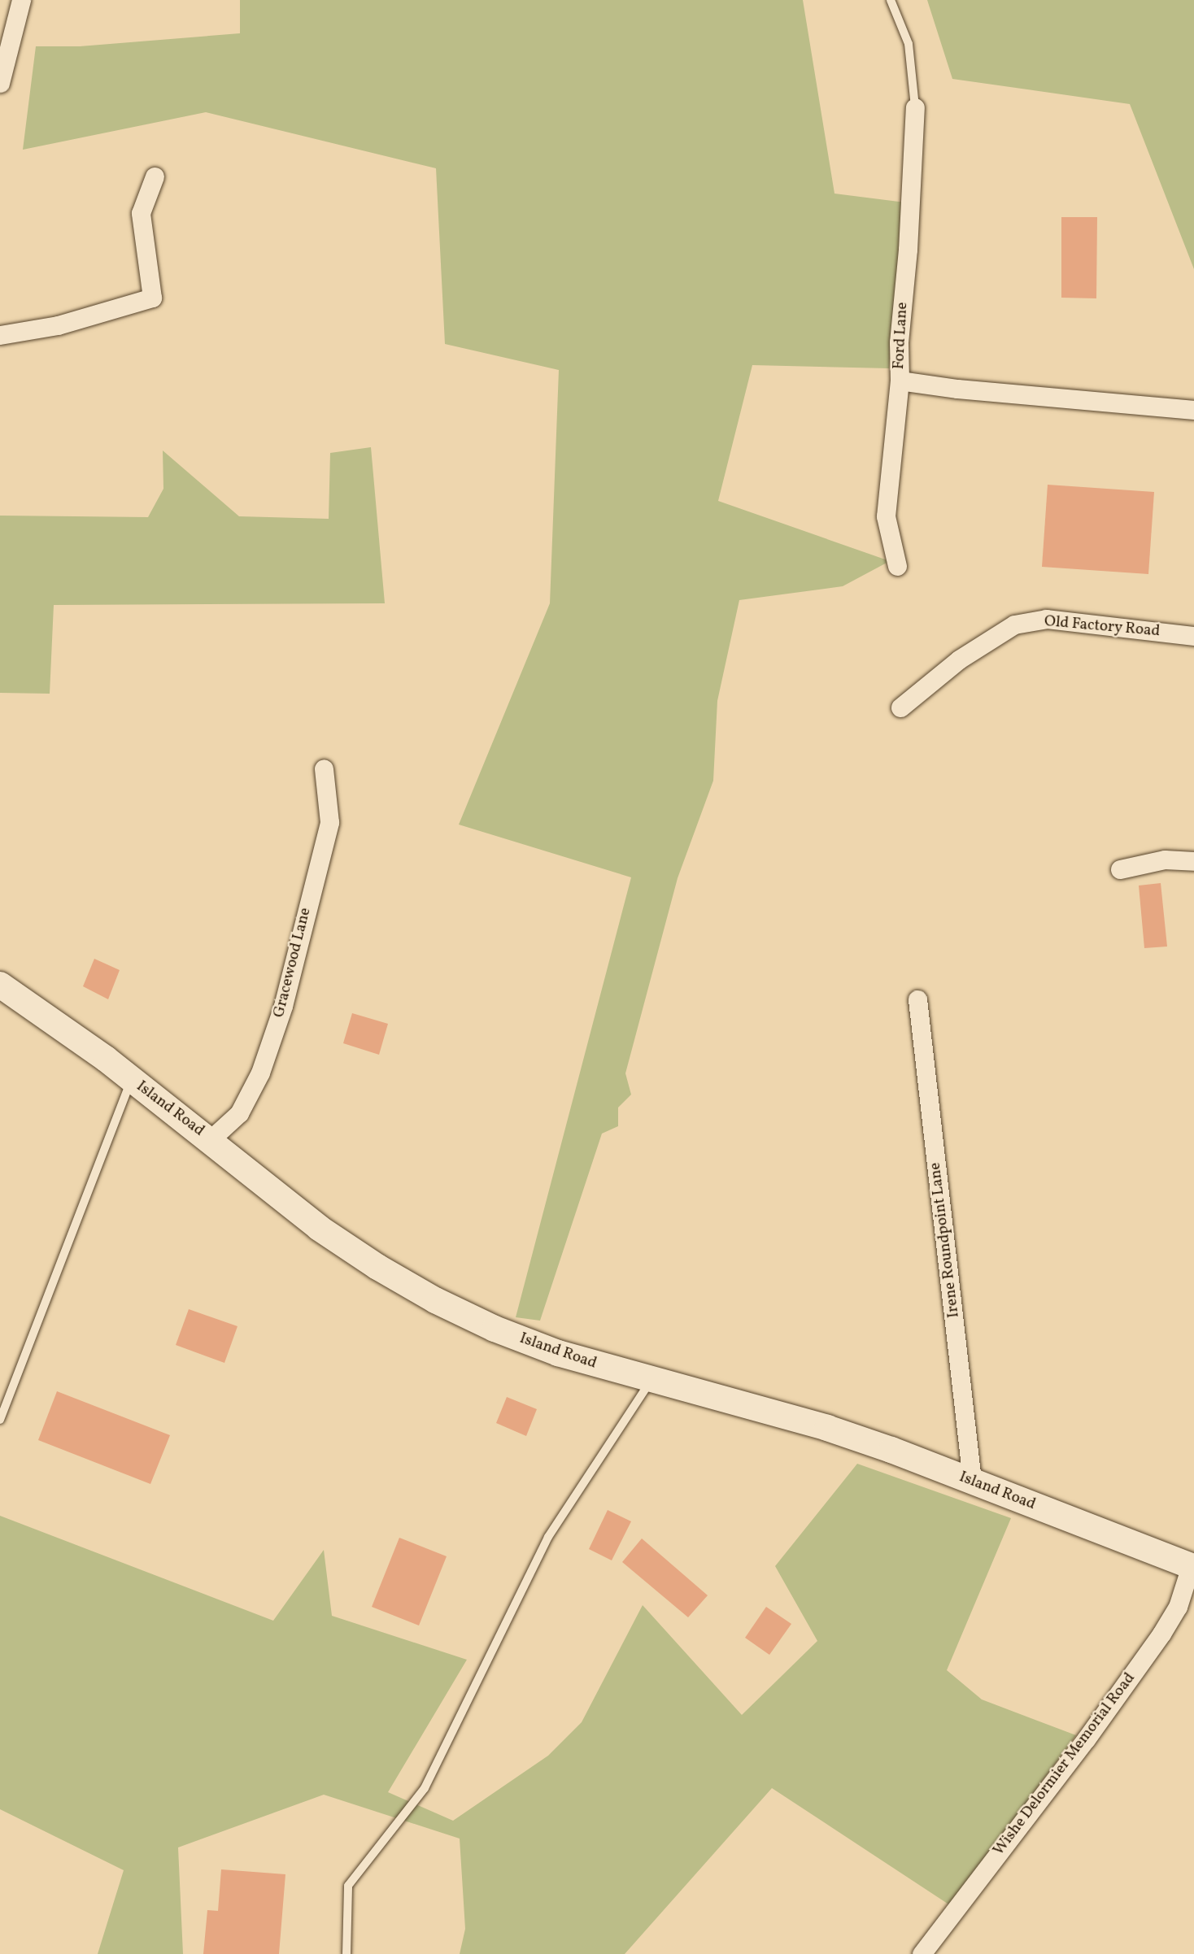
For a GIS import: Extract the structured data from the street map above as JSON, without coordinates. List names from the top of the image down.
{
  "streets": {
    "street": [
      "Ford Lane",
      "Old Factory Road",
      "Gracewood Lane",
      "Island Road",
      "Irene Roundpoint Lane",
      "Wishe Delormier Memorial Road"
    ]
  },
  "crossings": [
    ["Gracewood Lane", "Island Road"],
    ["Island Road", "Irene Roundpoint Lane"],
    ["Island Road", "Wishe Delormier Memorial Road"]
  ]
}
